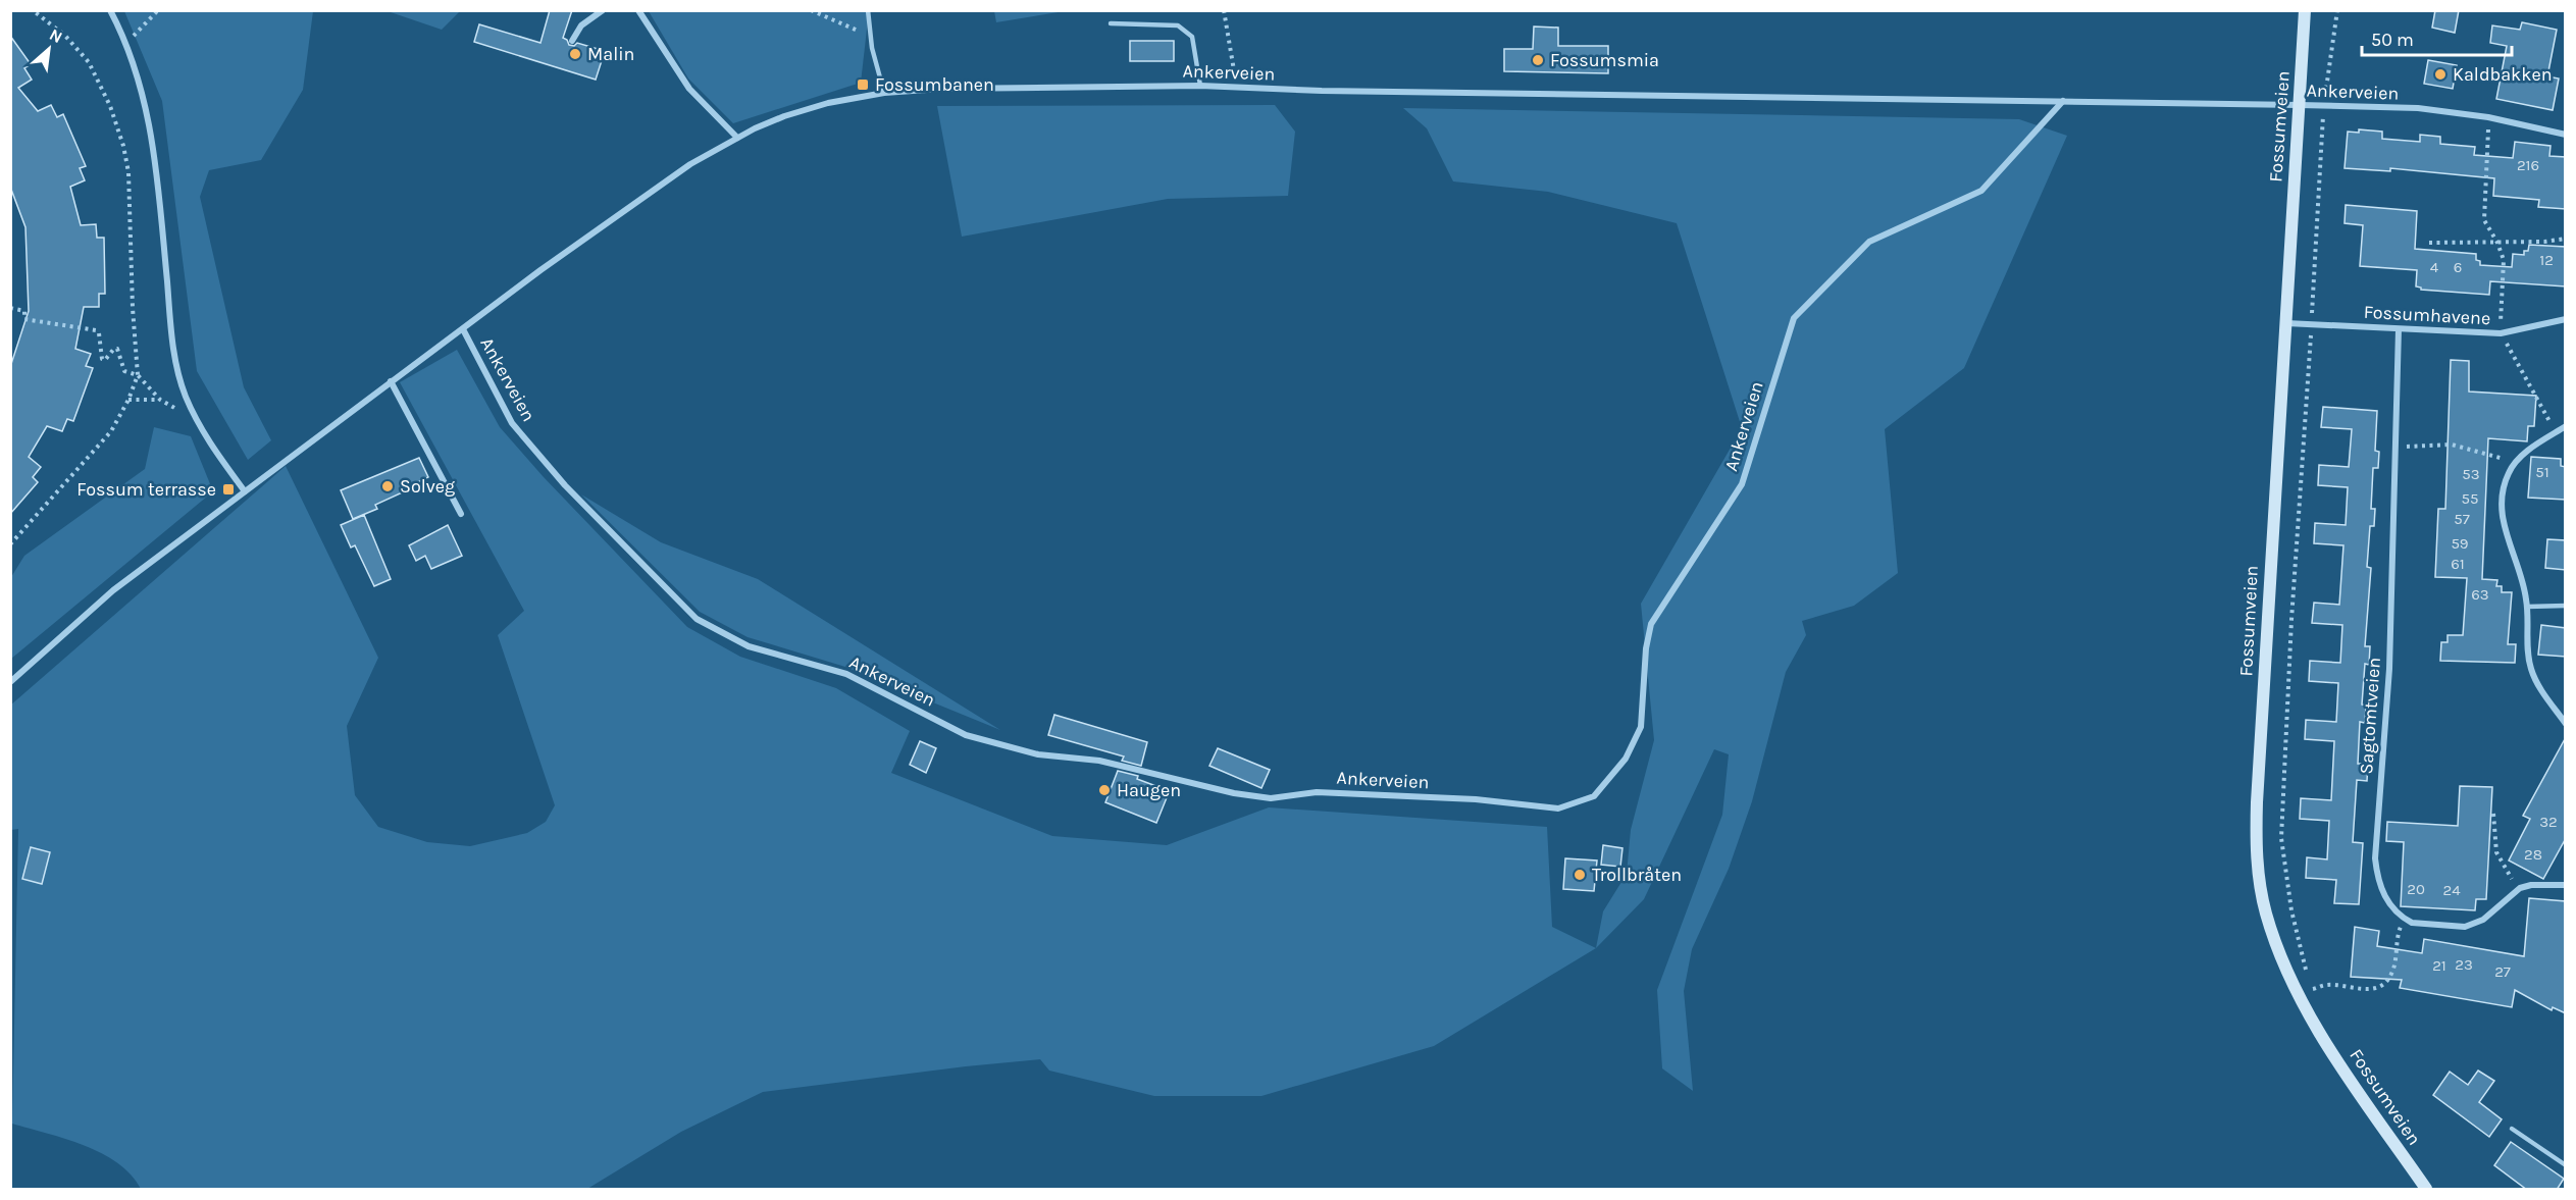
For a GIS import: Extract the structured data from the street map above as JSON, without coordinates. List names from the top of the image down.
{
  "streets": {
    "street": [
      "Ankerveien",
      "Fossumveien",
      "Fossumhavene",
      "Sagtomtveien"
    ]
  },
  "crossings": [
    ["Ankerveien", "Fossumveien"],
    ["Fossumveien", "Fossumhavene"],
    ["Fossumhavene", "Sagtomtveien"]
  ],
  "places": {
    "other": [
      "Malin",
      "Fossumsmia",
      "Kaldbakken",
      "Solveg",
      "Haugen",
      "Trollbråten"
    ],
    "transit": ["Fossumbanen", "Fossum terrasse"]
  },
  "house_numbers": [
    "216",
    "12",
    "4",
    "6",
    "51",
    "53",
    "55",
    "57",
    "59",
    "61",
    "63",
    "32",
    "28",
    "20",
    "24",
    "23",
    "21",
    "27"
  ],
  "scale_bar": "50 m",
  "north": "top right"
}
